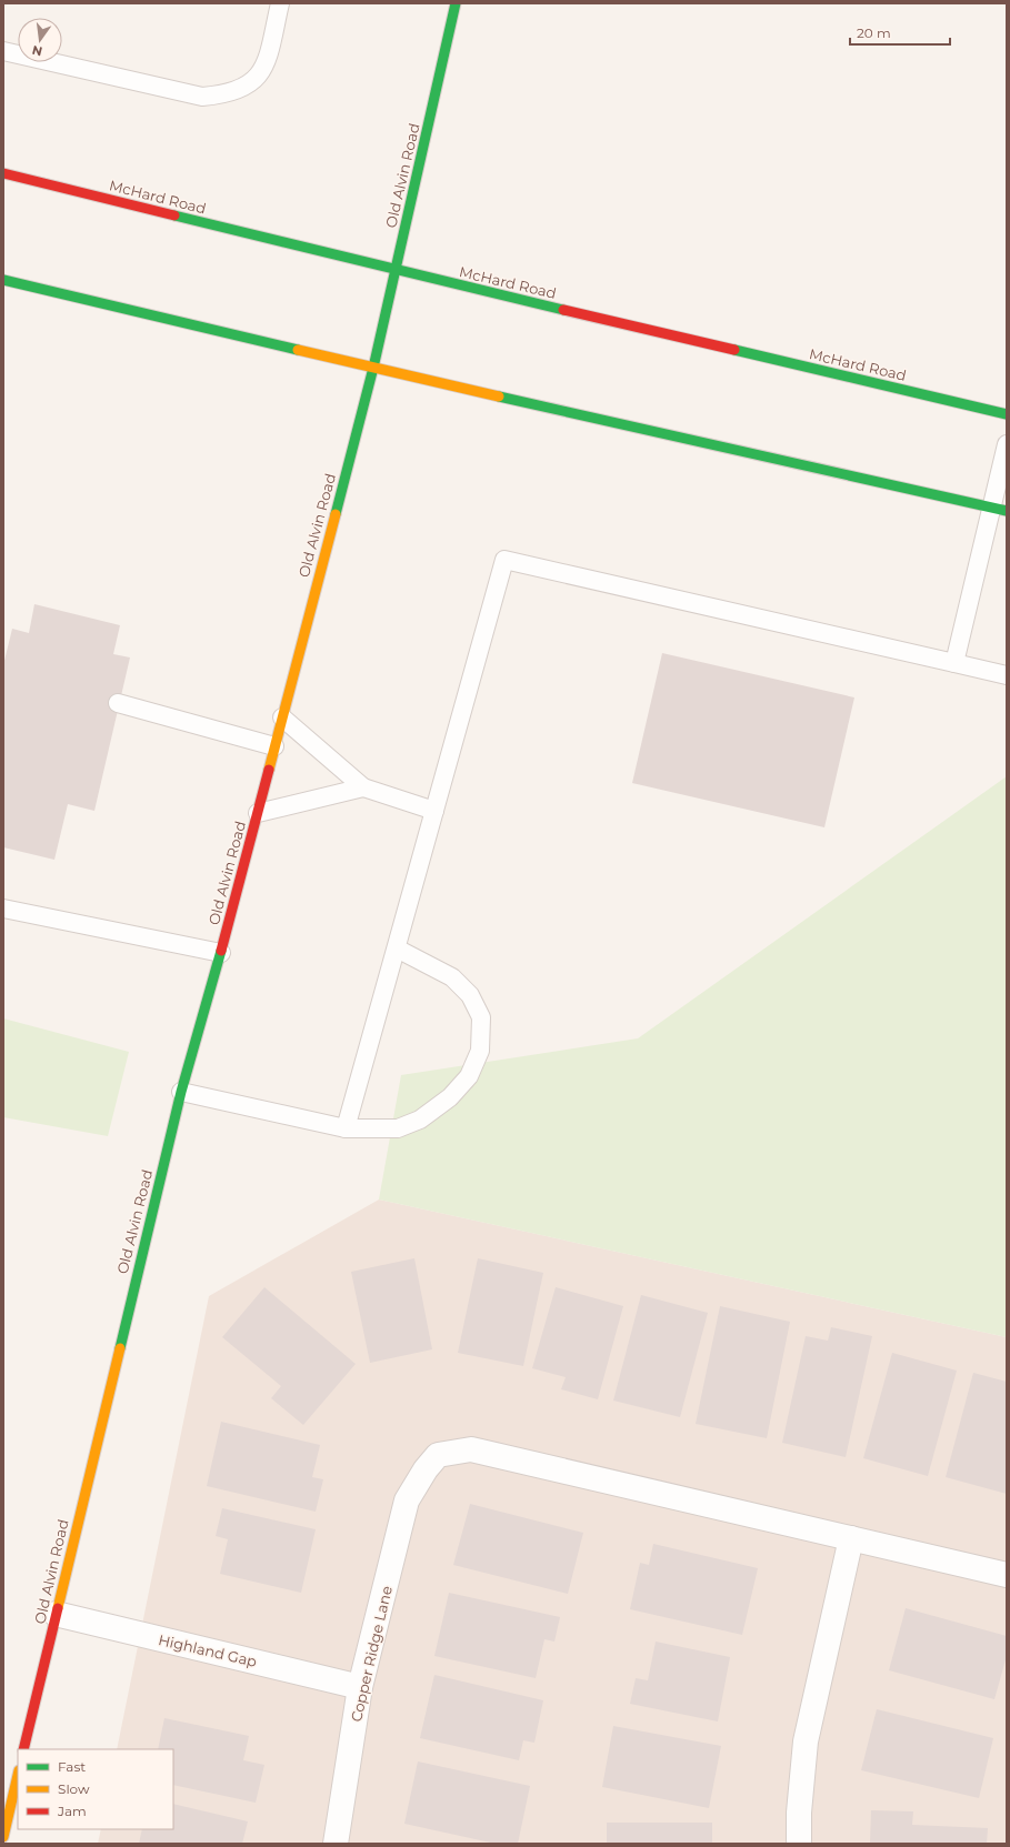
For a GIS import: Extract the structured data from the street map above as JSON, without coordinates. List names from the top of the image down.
{
  "streets": {
    "main road": ["Old Alvin Road", "McHard Road"],
    "street": ["Highland Gap", "Copper Ridge Lane"]
  },
  "crossings": [
    ["Old Alvin Road", "McHard Road"],
    ["Old Alvin Road", "Highland Gap"],
    ["Highland Gap", "Copper Ridge Lane"]
  ],
  "legend": ["Fast", "Slow", "Jam"],
  "scale_bar": "20 m",
  "north": "bottom"
}
